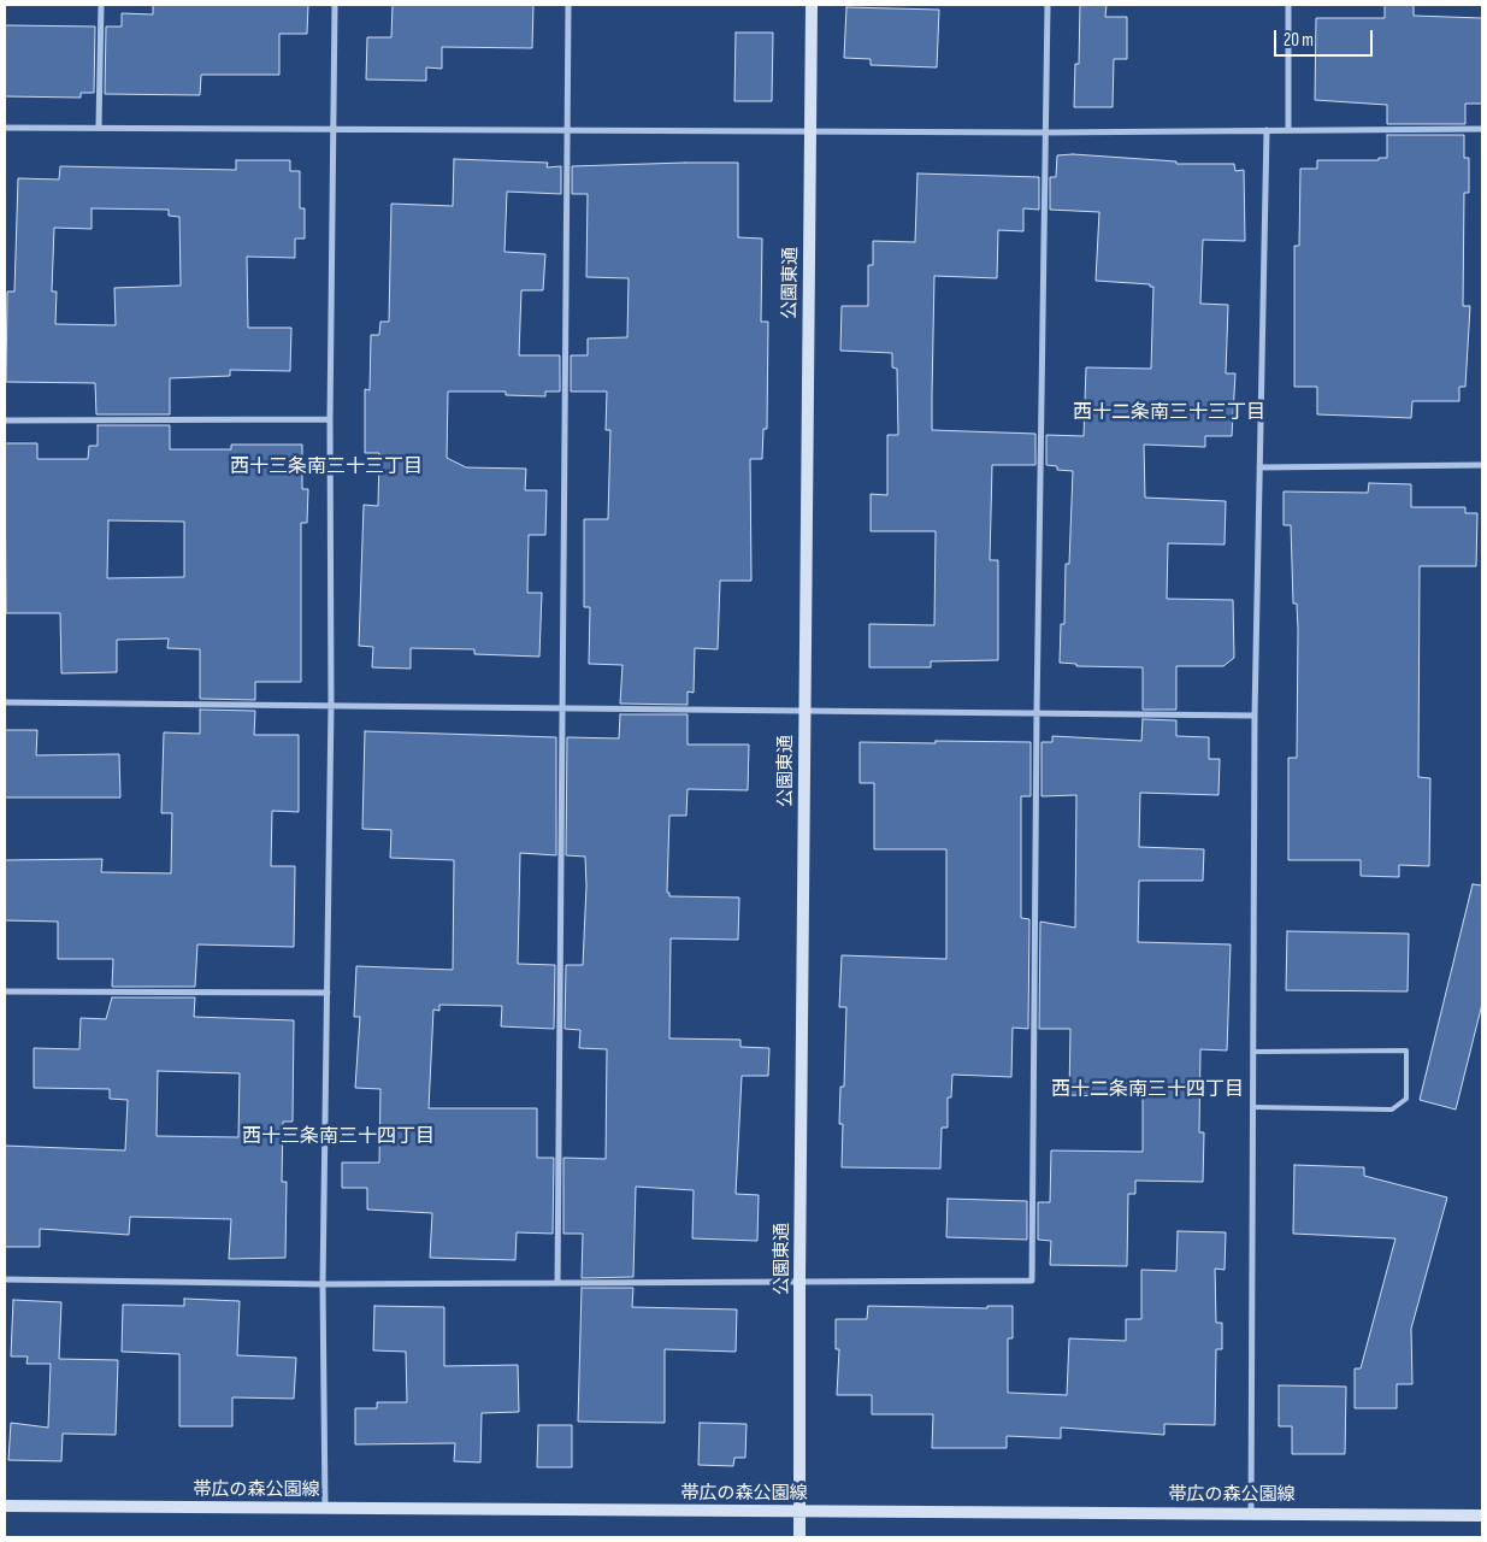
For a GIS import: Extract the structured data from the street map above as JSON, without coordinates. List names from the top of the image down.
{
  "streets": {
    "street": ["公園東通", "帯広の森公園線"]
  },
  "crossings": [
    ["公園東通", "帯広の森公園線"]
  ],
  "districts": [
    "西十二条南三十三丁目",
    "西十三条南三十三丁目",
    "西十二条南三十四丁目",
    "西十三条南三十四丁目"
  ],
  "scale_bar": "20 m"
}
